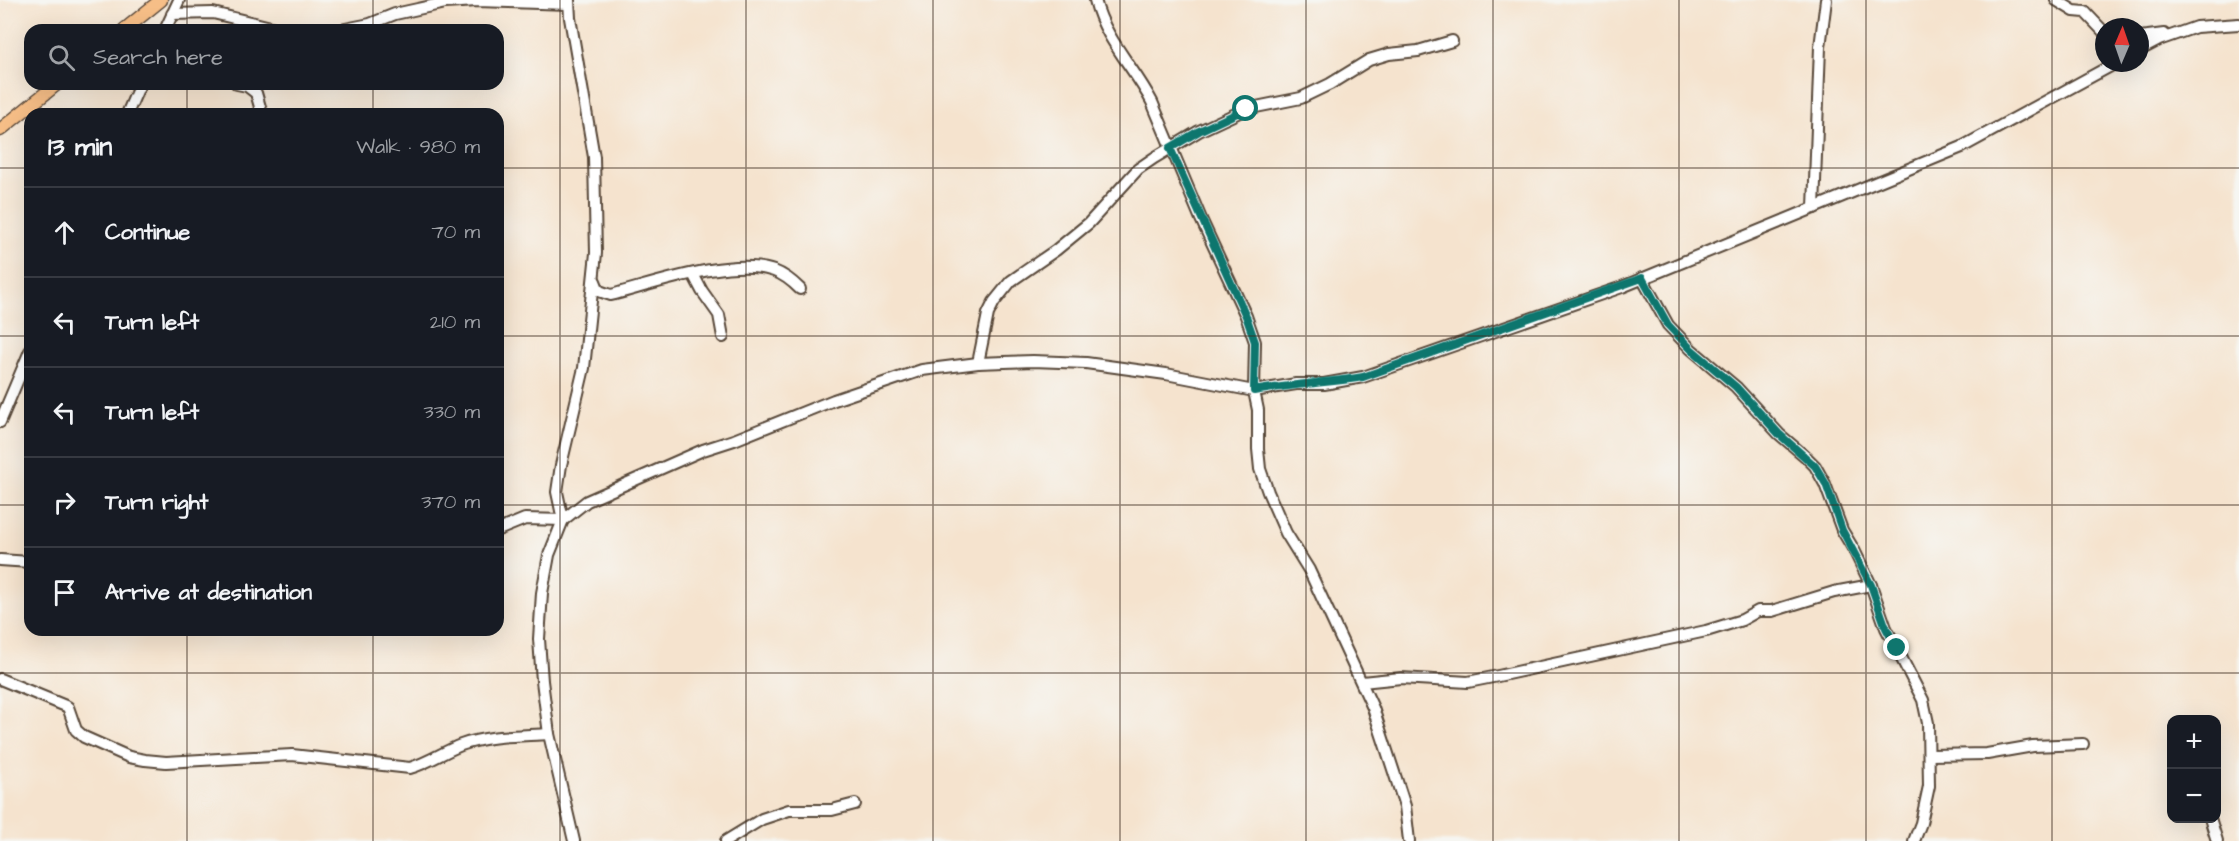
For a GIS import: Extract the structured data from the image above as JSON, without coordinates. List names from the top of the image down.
{
  "north": "top",
  "page": {
    "search": "Search here",
    "heading": ["13 min", "Walk · 980 m"],
    "list": [
      ["Continue", "70 m"],
      ["Turn left", "210 m"],
      ["Turn left", "330 m"],
      ["Turn right", "370 m"],
      "Arrive at destination"
    ],
    "map_buttons": ["+", "−"]
  }
}
